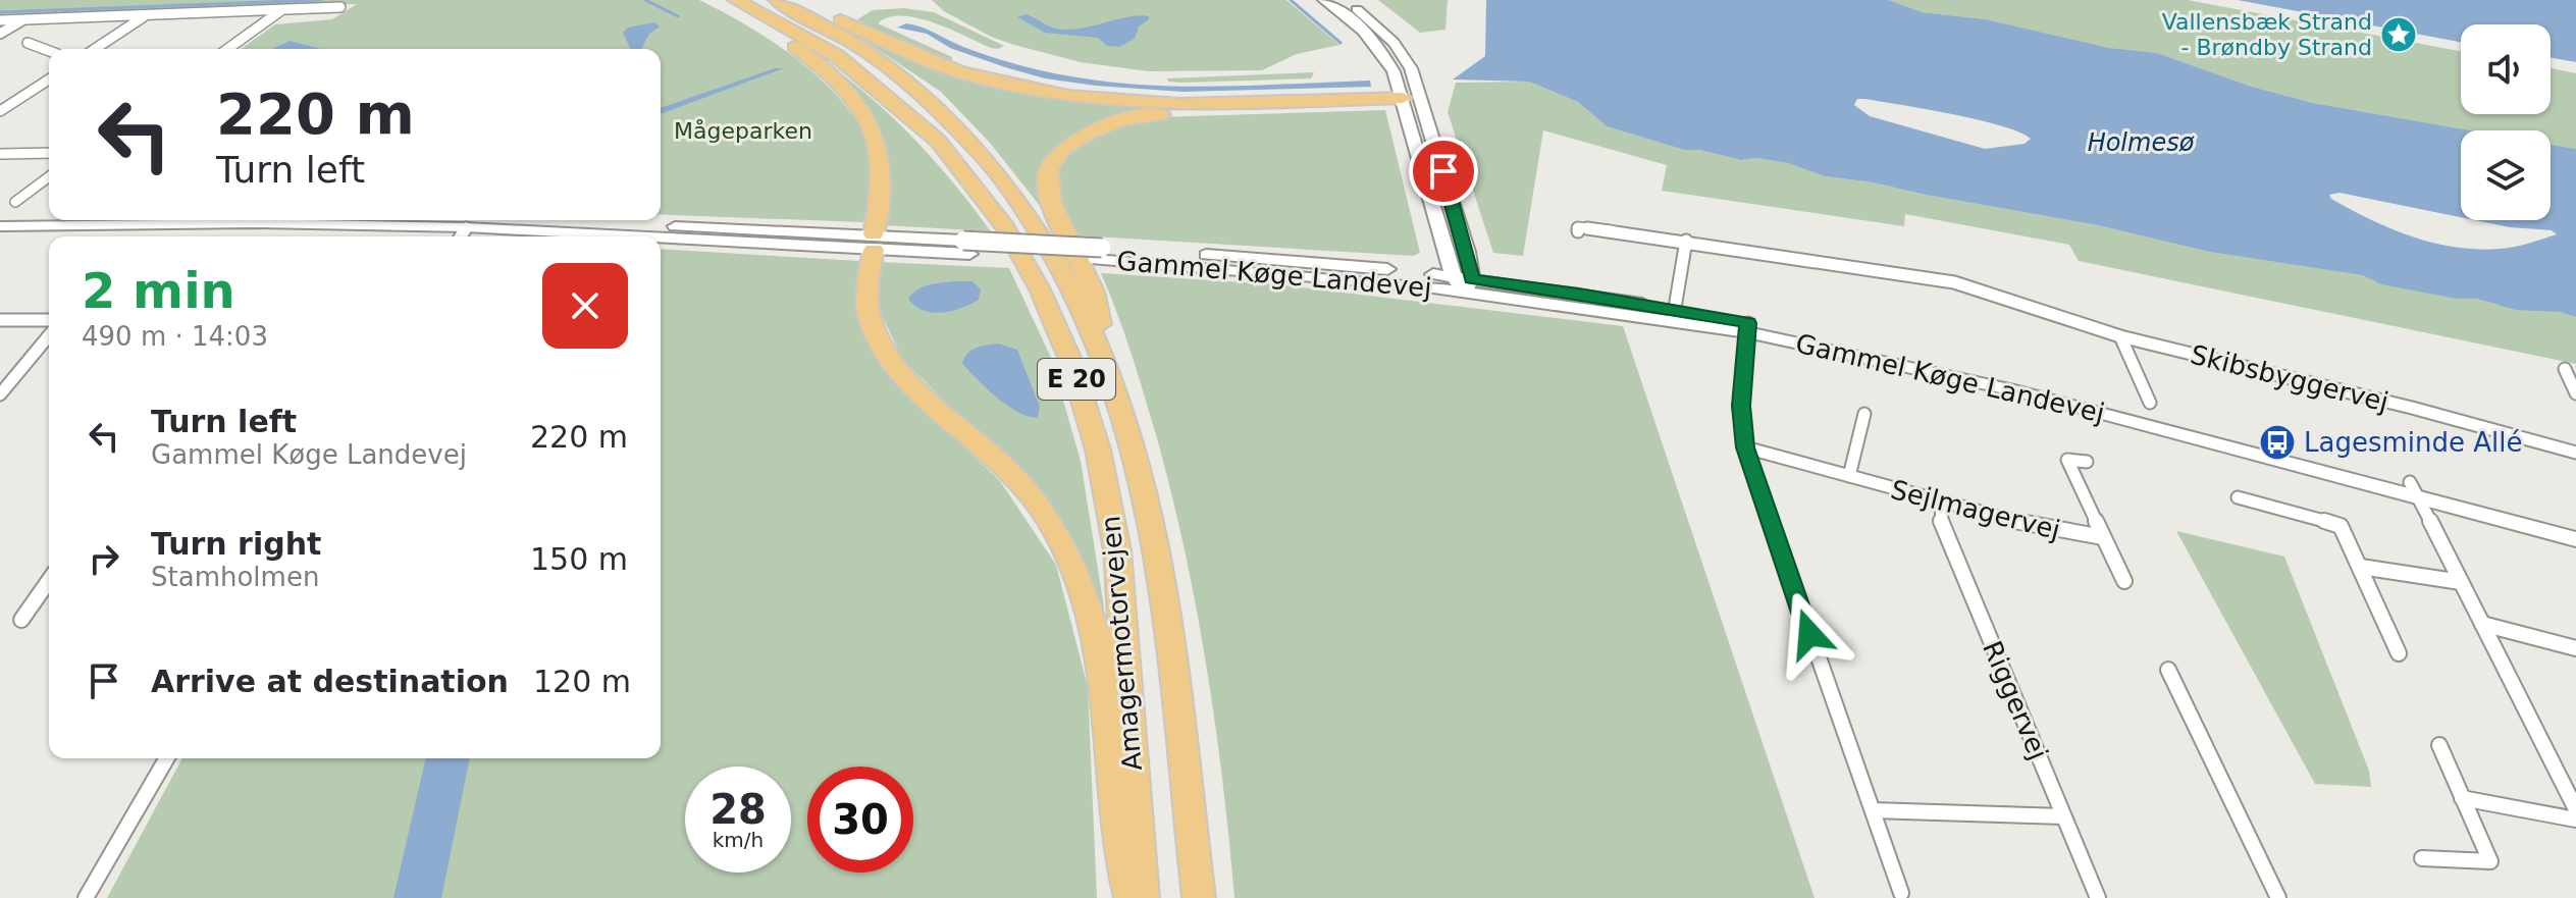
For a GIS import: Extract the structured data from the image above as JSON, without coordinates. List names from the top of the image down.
{
  "streets": {
    "highway": ["E 20", "Amagermotorvejen"],
    "main road": ["Gammel Køge Landevej"],
    "street": ["Skibsbyggervej", "Sejlmagervej", "Riggervej"]
  },
  "crossings": [
    ["Sejlmagervej", "Riggervej"]
  ],
  "water": ["Holmesø"],
  "parks": ["Mågeparken"],
  "places": {
    "place": ["Vallensbæk Strand - Brøndby Strand"],
    "bus stop": ["Lagesminde Allé"]
  },
  "page": {
    "turn": ["220 m", "Turn left"],
    "heading": ["2 min", "490 m · 14:03"],
    "list": [
      {
        "name": "Turn left",
        "note": "Gammel Køge Landevej",
        "value": "220 m"
      },
      {
        "name": "Turn right",
        "note": "Stamholmen",
        "value": "150 m"
      },
      {
        "name": "Arrive at destination",
        "value": "120 m"
      }
    ],
    "speed": "28 km/h",
    "limit": "30"
  }
}
